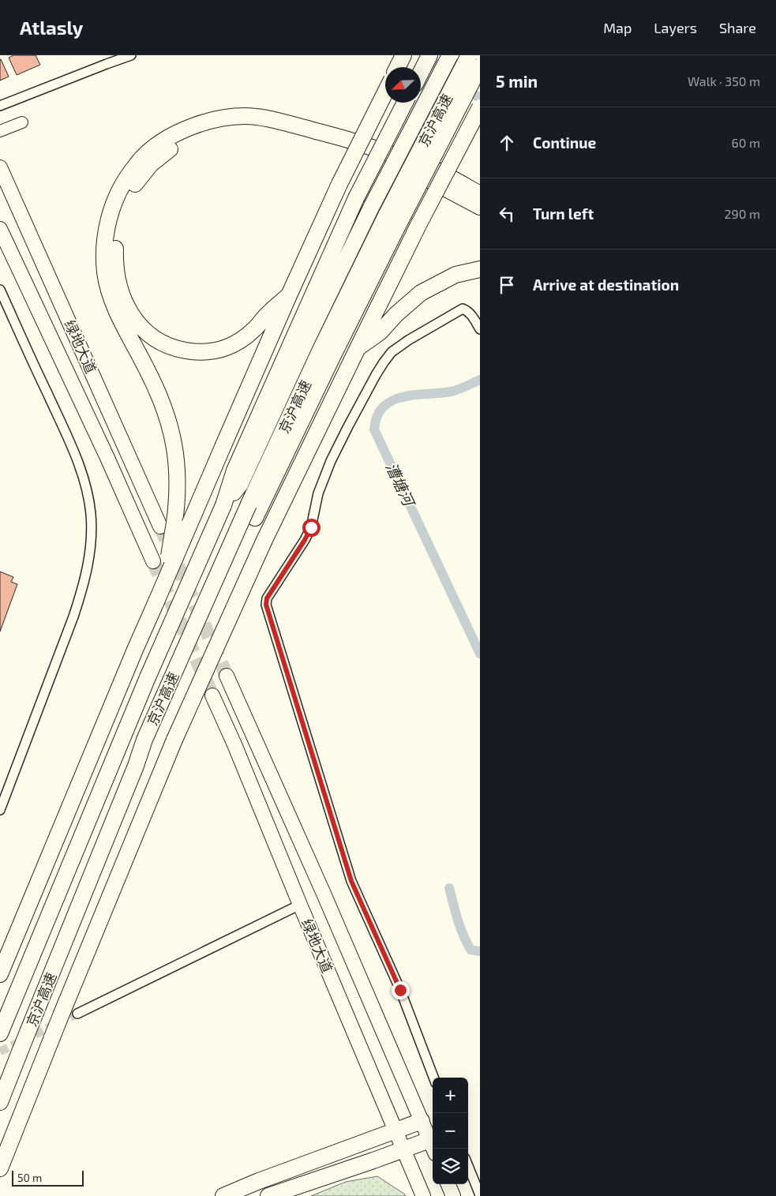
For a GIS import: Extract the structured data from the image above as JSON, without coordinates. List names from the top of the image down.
{
  "streets": {
    "highway": ["京沪高速"],
    "main road": ["绿地大道"]
  },
  "water": ["漕塘河"],
  "scale_bar": "50 m",
  "north": "bottom left",
  "page": {
    "header": "Atlasly",
    "nav": ["Map", "Layers", "Share"],
    "heading": ["5 min", "Walk · 350 m"],
    "list": [
      ["Continue", "60 m"],
      ["Turn left", "290 m"],
      "Arrive at destination"
    ],
    "map_buttons": ["+", "−"],
    "scale": "50 m"
  }
}
